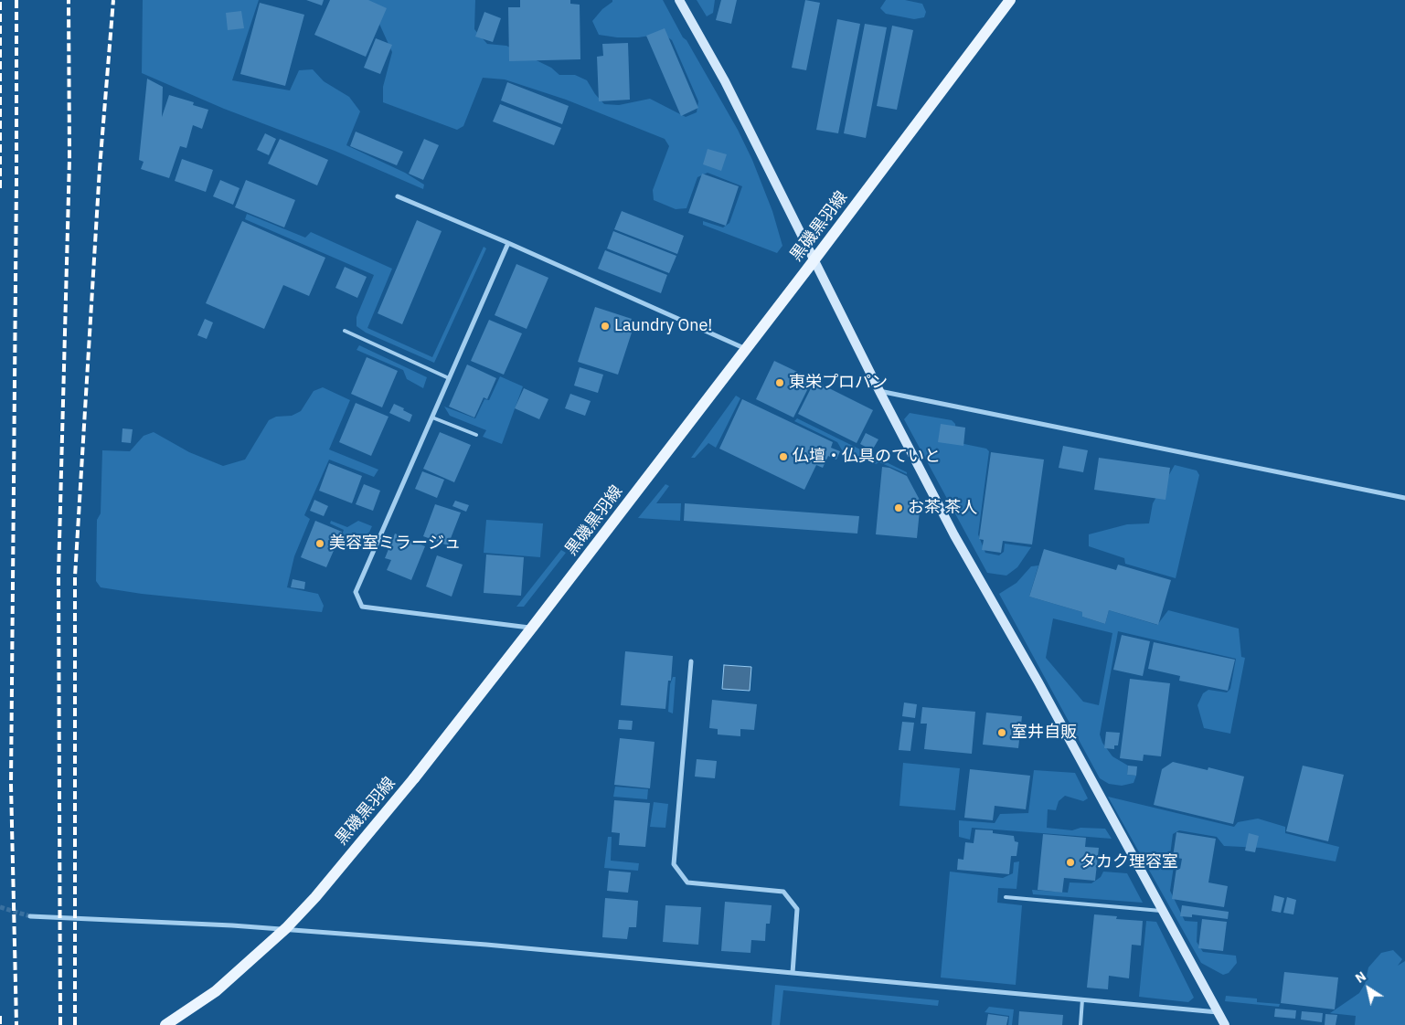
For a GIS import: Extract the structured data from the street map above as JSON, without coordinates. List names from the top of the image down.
{
  "streets": {
    "main road": ["黒磯黒羽線"]
  },
  "places": [
    "Laundry One!",
    "東栄プロパン",
    "仏壇・仏具のていと",
    "お茶 茶人",
    "美容室ミラージュ",
    "室井自販",
    "タカク理容室"
  ],
  "north": "top left"
}
